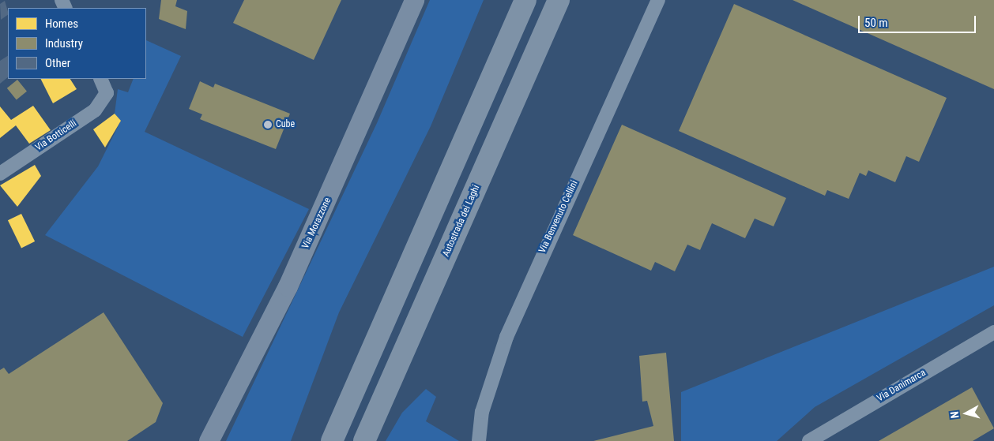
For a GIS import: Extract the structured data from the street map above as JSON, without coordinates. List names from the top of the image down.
{
  "streets": {
    "highway": ["Autostrada dei Laghi"],
    "street": [
      "Via Botticelli",
      "Via Benvenuto Cellini",
      "Via Morazzone",
      "Via Danimarca"
    ]
  },
  "places": ["Cube"],
  "legend": ["Homes", "Industry", "Other"],
  "scale_bar": "50 m",
  "north": "left"
}
